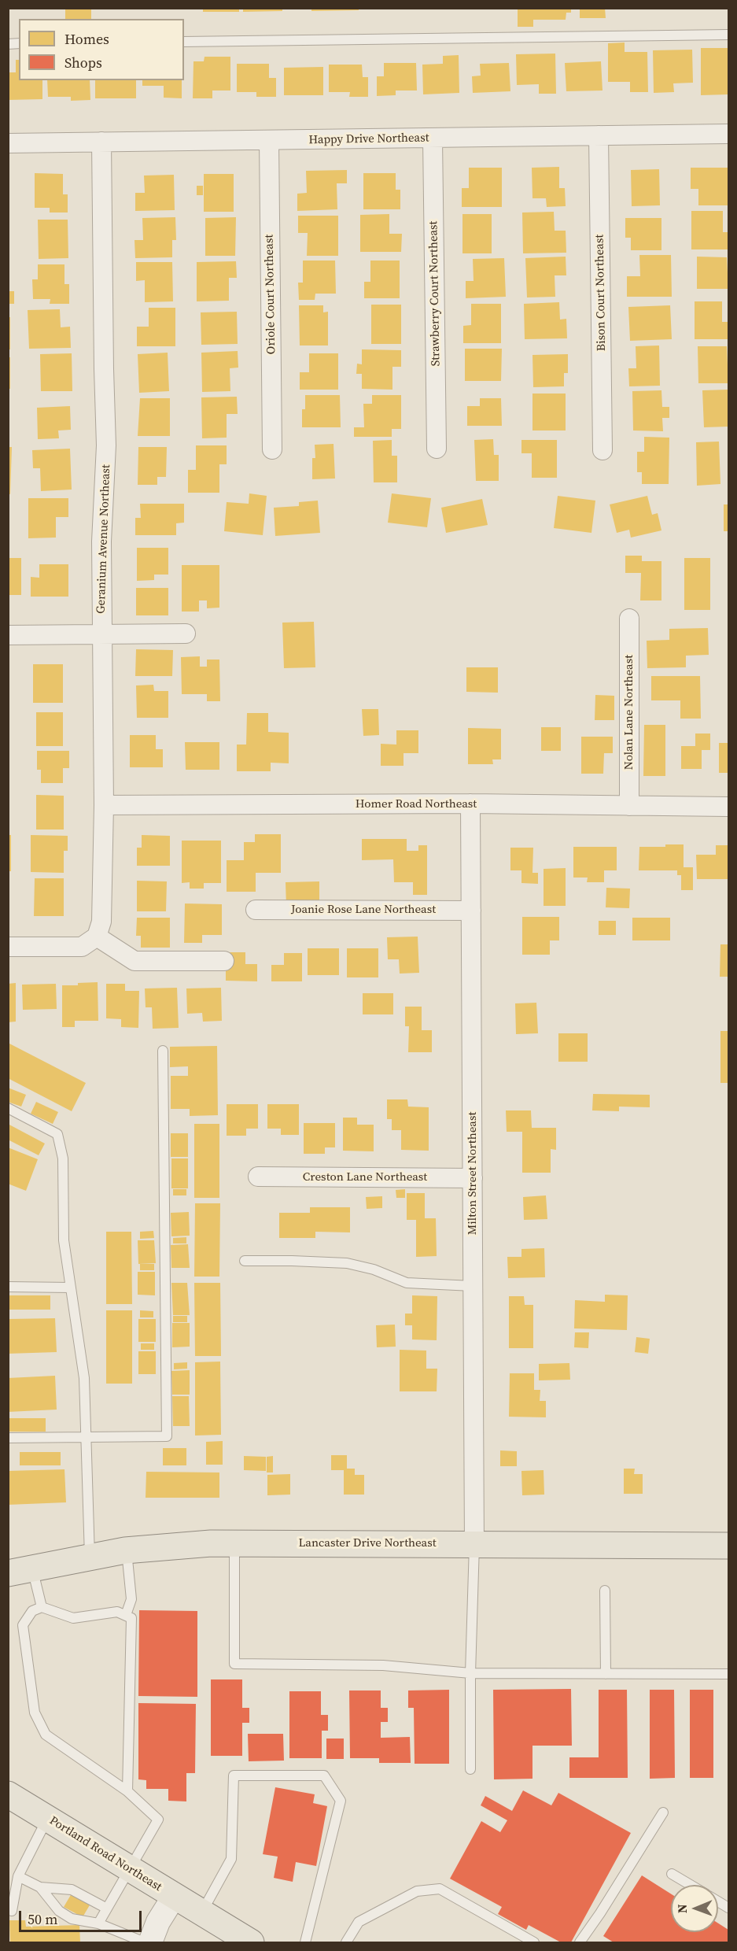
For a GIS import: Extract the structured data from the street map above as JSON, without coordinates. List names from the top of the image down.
{
  "streets": {
    "main road": ["Lancaster Drive Northeast", "Portland Road Northeast"],
    "street": [
      "Happy Drive Northeast",
      "Bison Court Northeast",
      "Strawberry Court Northeast",
      "Oriole Court Northeast",
      "Geranium Avenue Northeast",
      "Nolan Lane Northeast",
      "Homer Road Northeast",
      "Joanie Rose Lane Northeast",
      "Milton Street Northeast",
      "Creston Lane Northeast"
    ]
  },
  "crossings": [
    ["Happy Drive Northeast", "Bison Court Northeast"],
    ["Happy Drive Northeast", "Strawberry Court Northeast"],
    ["Happy Drive Northeast", "Oriole Court Northeast"],
    ["Happy Drive Northeast", "Geranium Avenue Northeast"],
    ["Geranium Avenue Northeast", "Homer Road Northeast"],
    ["Nolan Lane Northeast", "Homer Road Northeast"],
    ["Homer Road Northeast", "Milton Street Northeast"],
    ["Joanie Rose Lane Northeast", "Milton Street Northeast"],
    ["Milton Street Northeast", "Creston Lane Northeast"],
    ["Milton Street Northeast", "Lancaster Drive Northeast"]
  ],
  "legend": ["Homes", "Shops"],
  "scale_bar": "50 m",
  "north": "left"
}
